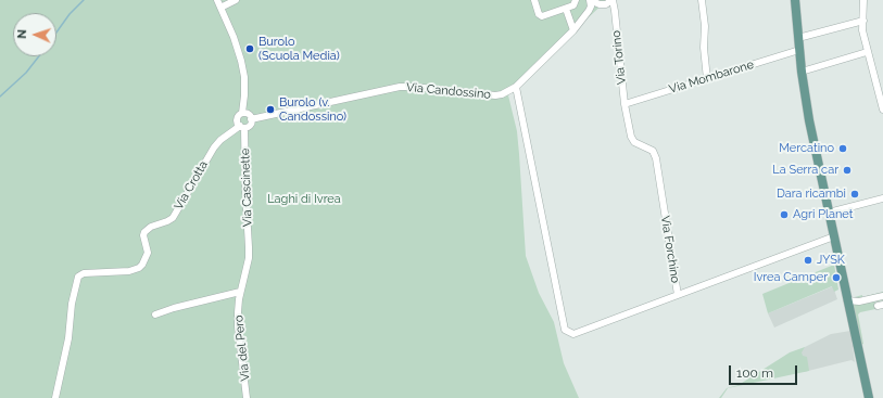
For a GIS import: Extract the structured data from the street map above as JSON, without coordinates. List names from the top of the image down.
{
  "streets": {
    "street": [
      "Via Torino",
      "Via Mombarone",
      "Via Candossino",
      "Via Crotta",
      "Via Cascinette",
      "Via Forchino",
      "Via del Pero"
    ]
  },
  "crossings": [
    ["Via Torino", "Via Mombarone"],
    ["Via Torino", "Via Candossino"],
    ["Via Torino", "Via Forchino"],
    ["Via Mombarone", "Via Forchino"],
    ["Via Candossino", "Via Cascinette"],
    ["Via Crotta", "Via Cascinette"],
    ["Via Cascinette", "Via del Pero"]
  ],
  "parks": ["Laghi di Ivrea"],
  "places": [
    "Burolo (Scuola Media)",
    "Burolo (v. Candossino)",
    "Mercatino",
    "La Serra car",
    "Dara ricambi",
    "Agri Planet",
    "JYSK",
    "Ivrea Camper"
  ],
  "scale_bar": "100 m",
  "north": "left"
}
